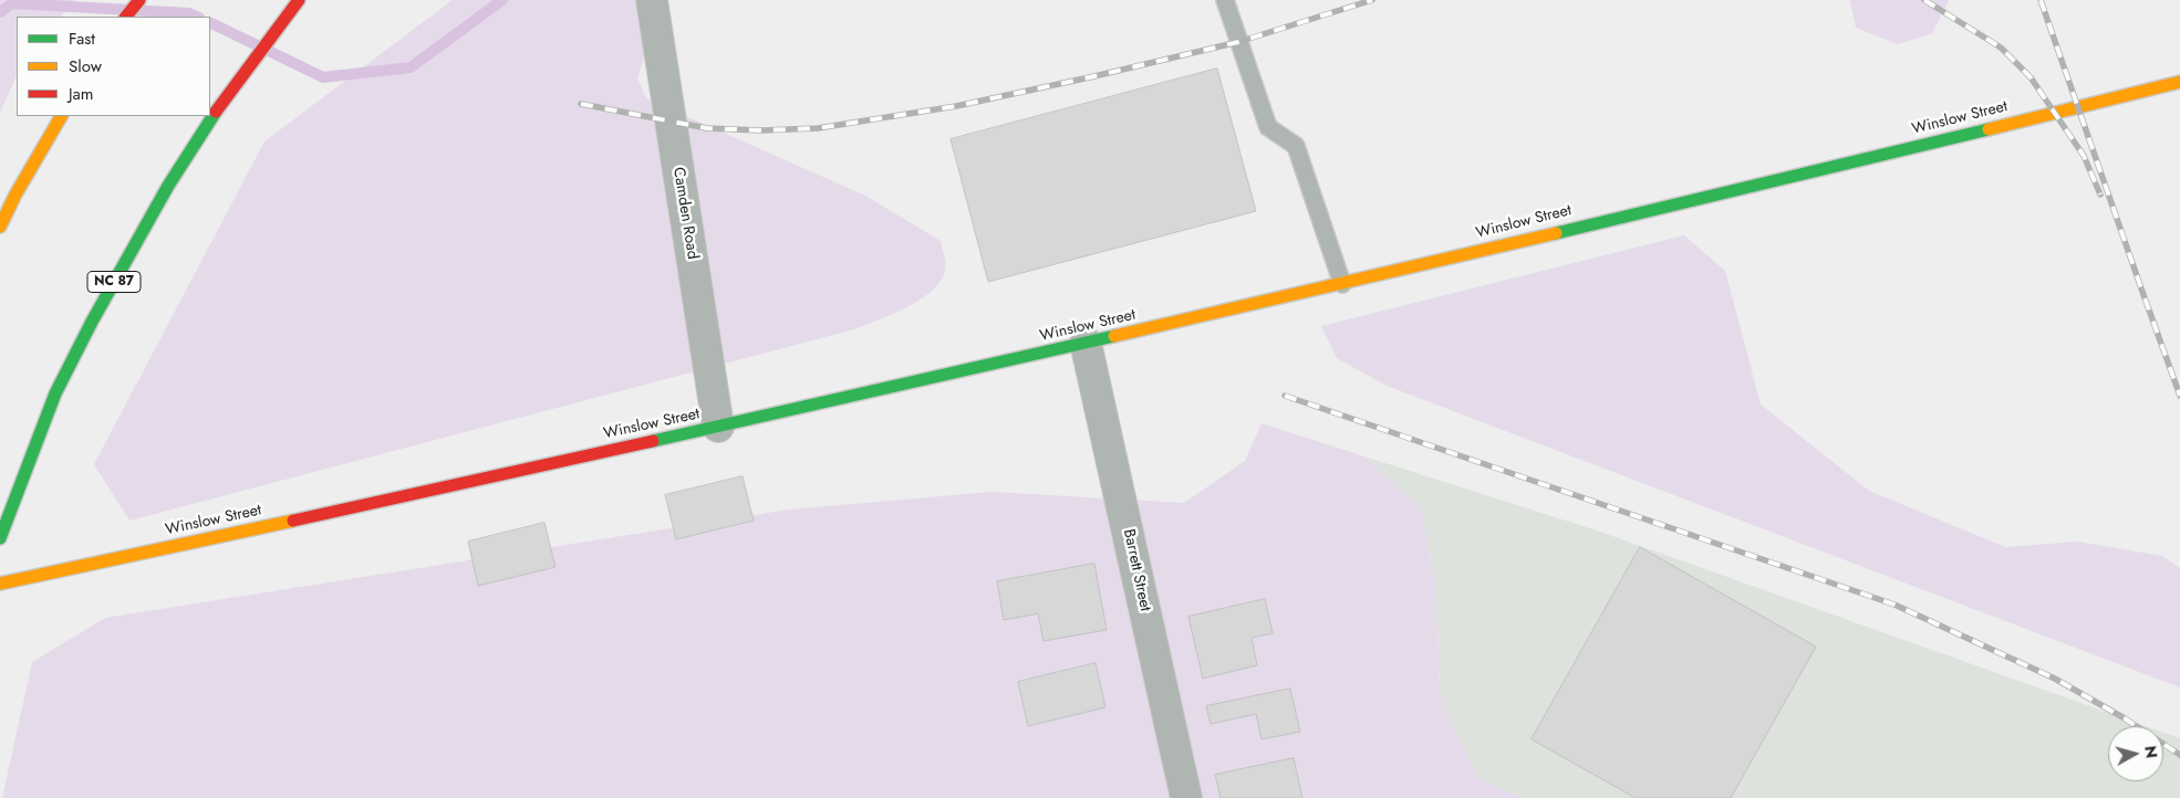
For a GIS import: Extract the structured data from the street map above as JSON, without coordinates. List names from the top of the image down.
{
  "streets": {
    "main road": ["Winslow Street", "NC 87"],
    "street": ["Camden Road", "Barrett Street"]
  },
  "crossings": [
    ["Winslow Street", "Camden Road"],
    ["Winslow Street", "Barrett Street"]
  ],
  "legend": ["Fast", "Slow", "Jam"],
  "north": "right"
}
